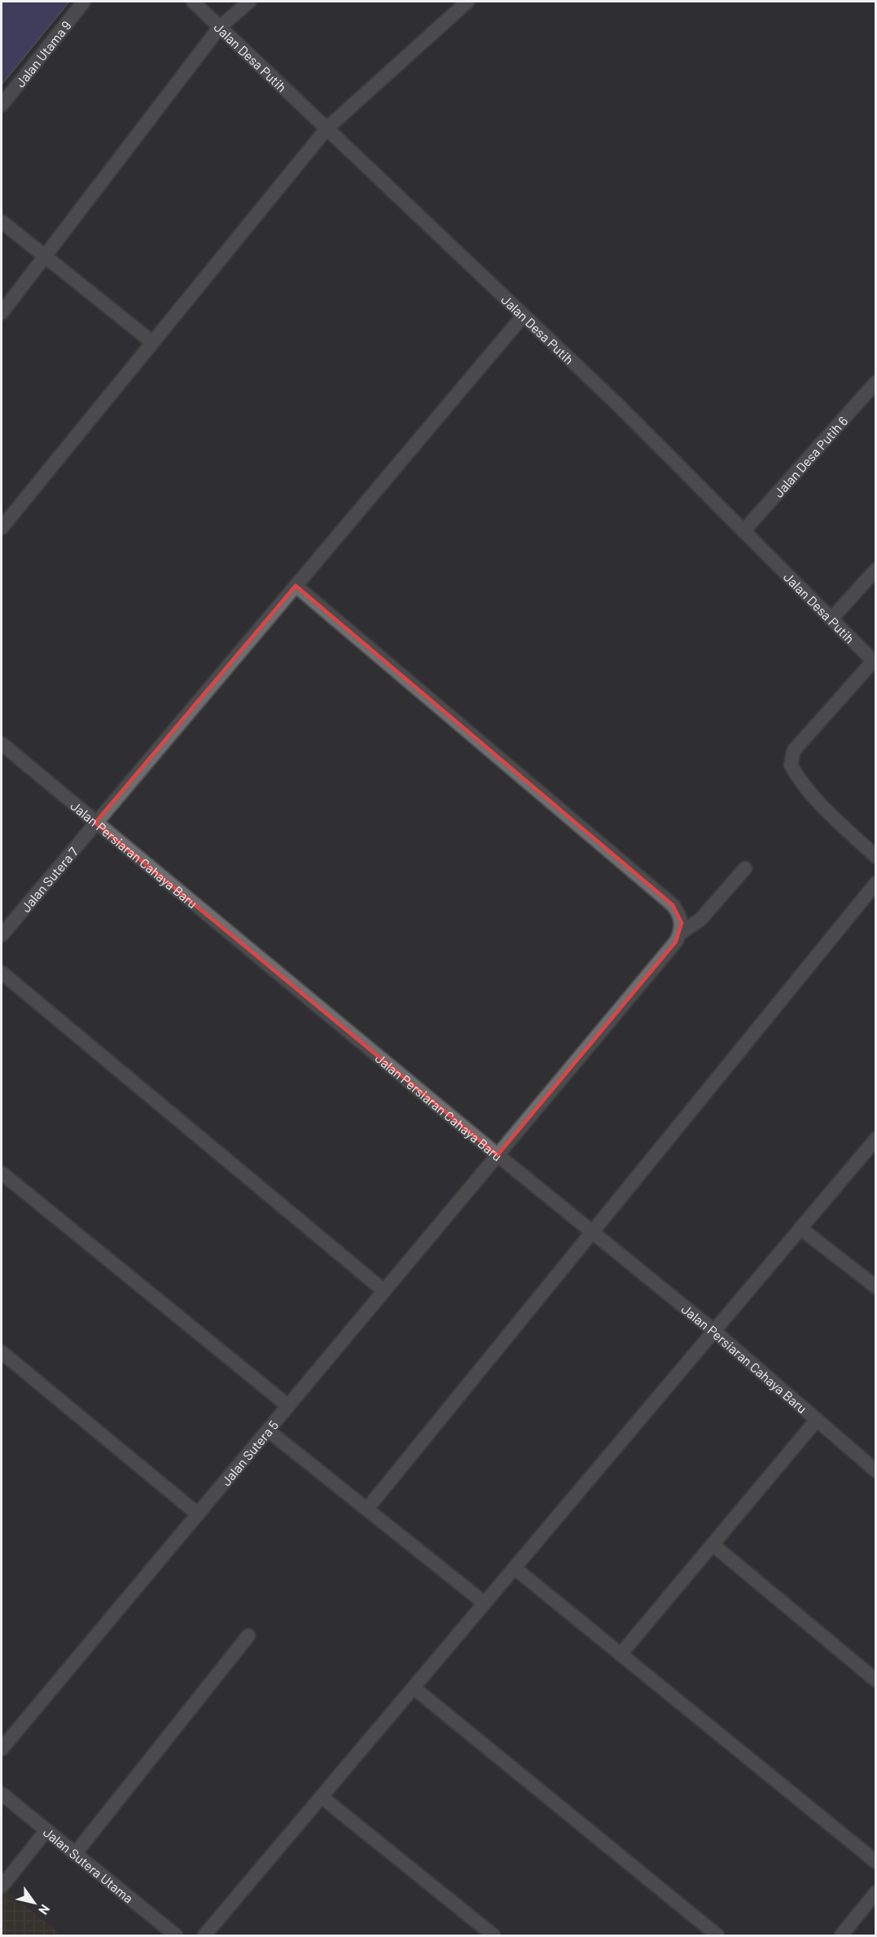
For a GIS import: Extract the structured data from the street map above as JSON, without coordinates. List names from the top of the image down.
{
  "streets": {
    "street": [
      "Jalan Utama 9",
      "Jalan Desa Putih",
      "Jalan Desa Putih 6",
      "Jalan Persiaran Cahaya Baru",
      "Jalan Sutera 7",
      "Jalan Sutera 5",
      "Jalan Sutera Utama"
    ]
  },
  "crossings": [
    ["Jalan Desa Putih", "Jalan Desa Putih 6"],
    ["Jalan Desa Putih", "Jalan Sutera 7"],
    ["Jalan Persiaran Cahaya Baru", "Jalan Sutera 7"],
    ["Jalan Persiaran Cahaya Baru", "Jalan Sutera 5"]
  ],
  "north": "bottom right"
}
